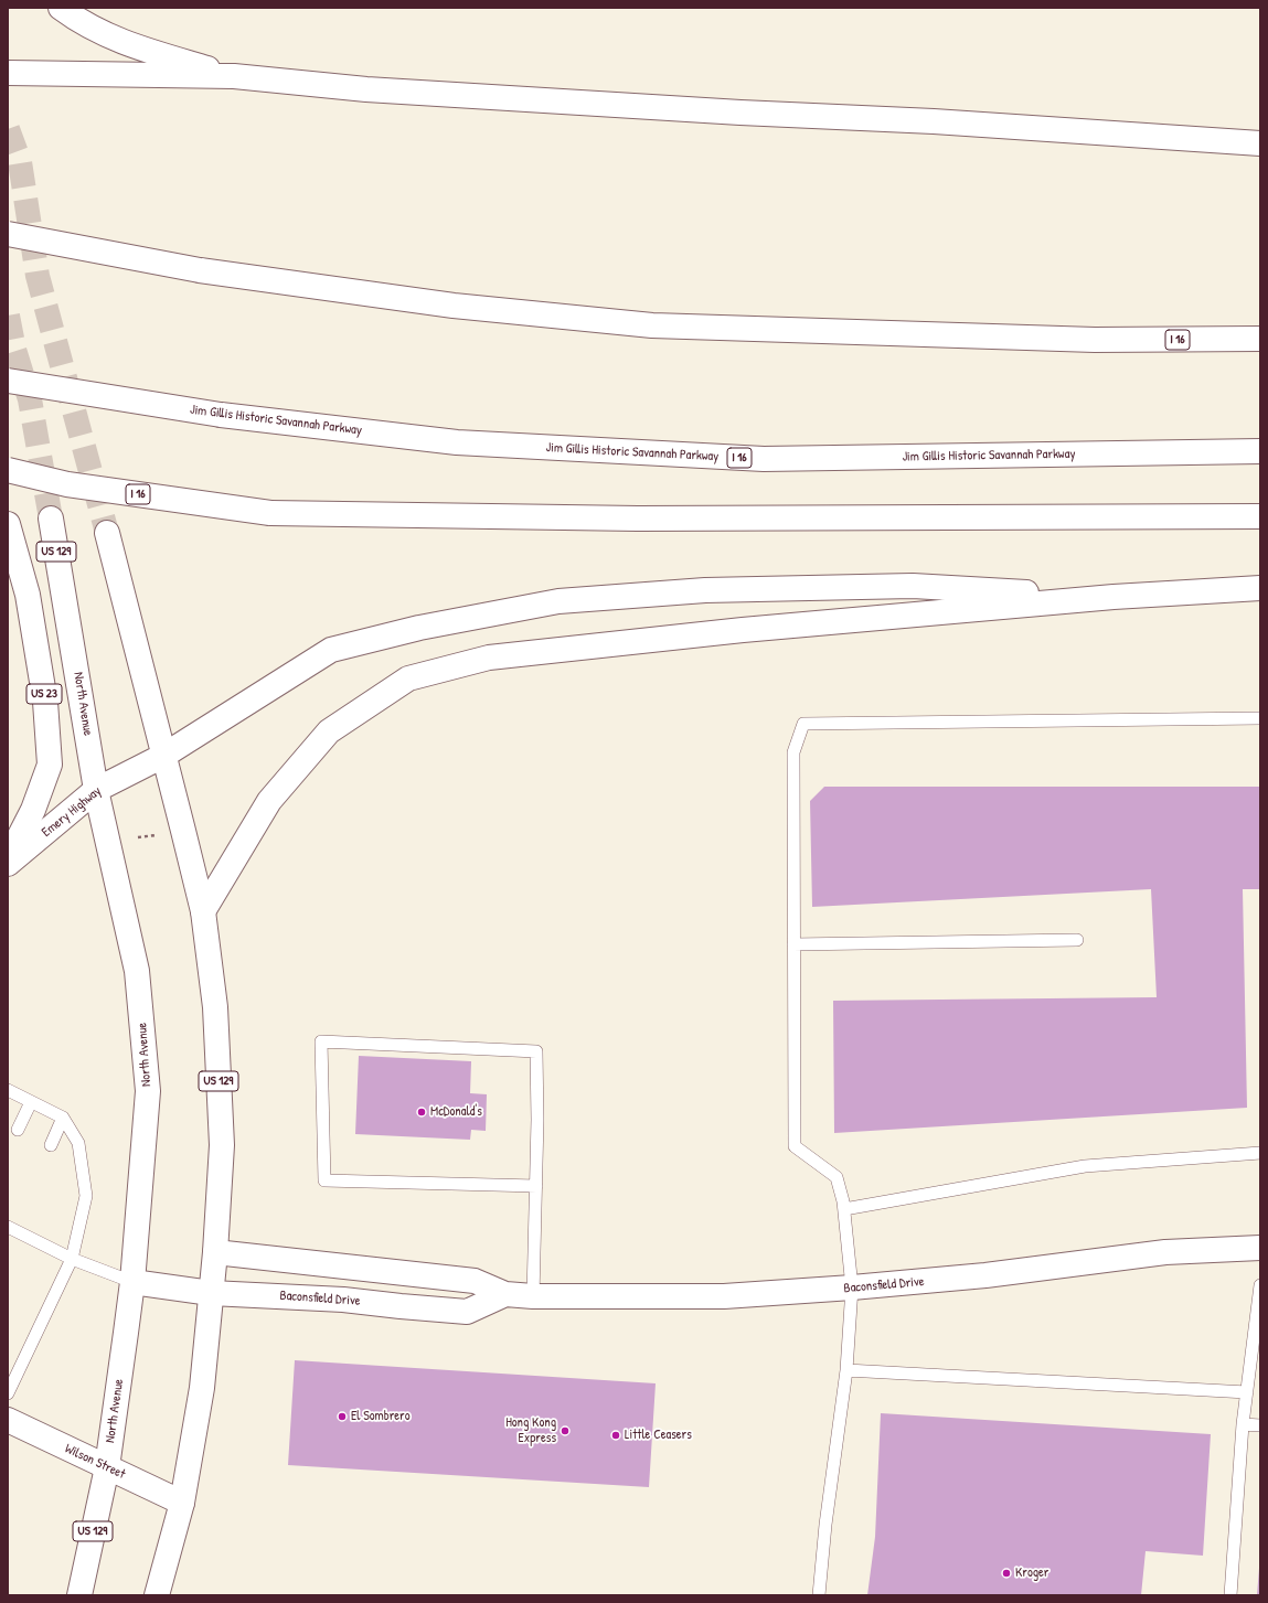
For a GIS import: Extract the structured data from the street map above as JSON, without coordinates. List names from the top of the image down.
{
  "streets": {
    "main road": [
      "I 16",
      "Jim Gillis Historic Savannah Parkway",
      "US 129",
      "US 23",
      "North Avenue",
      "Emery Highway",
      "Baconsfield Drive",
      "Wilson Street"
    ]
  },
  "crossings": [
    ["US 129", "Emery Highway"],
    ["US 129", "Baconsfield Drive"],
    ["US 129", "Wilson Street"],
    ["North Avenue", "Emery Highway"],
    ["North Avenue", "Baconsfield Drive"],
    ["North Avenue", "Wilson Street"]
  ],
  "places": [
    "McDonald's",
    "El Sombrero",
    "Hong Kong Express",
    "Little Ceasers",
    "Kroger"
  ]
}
